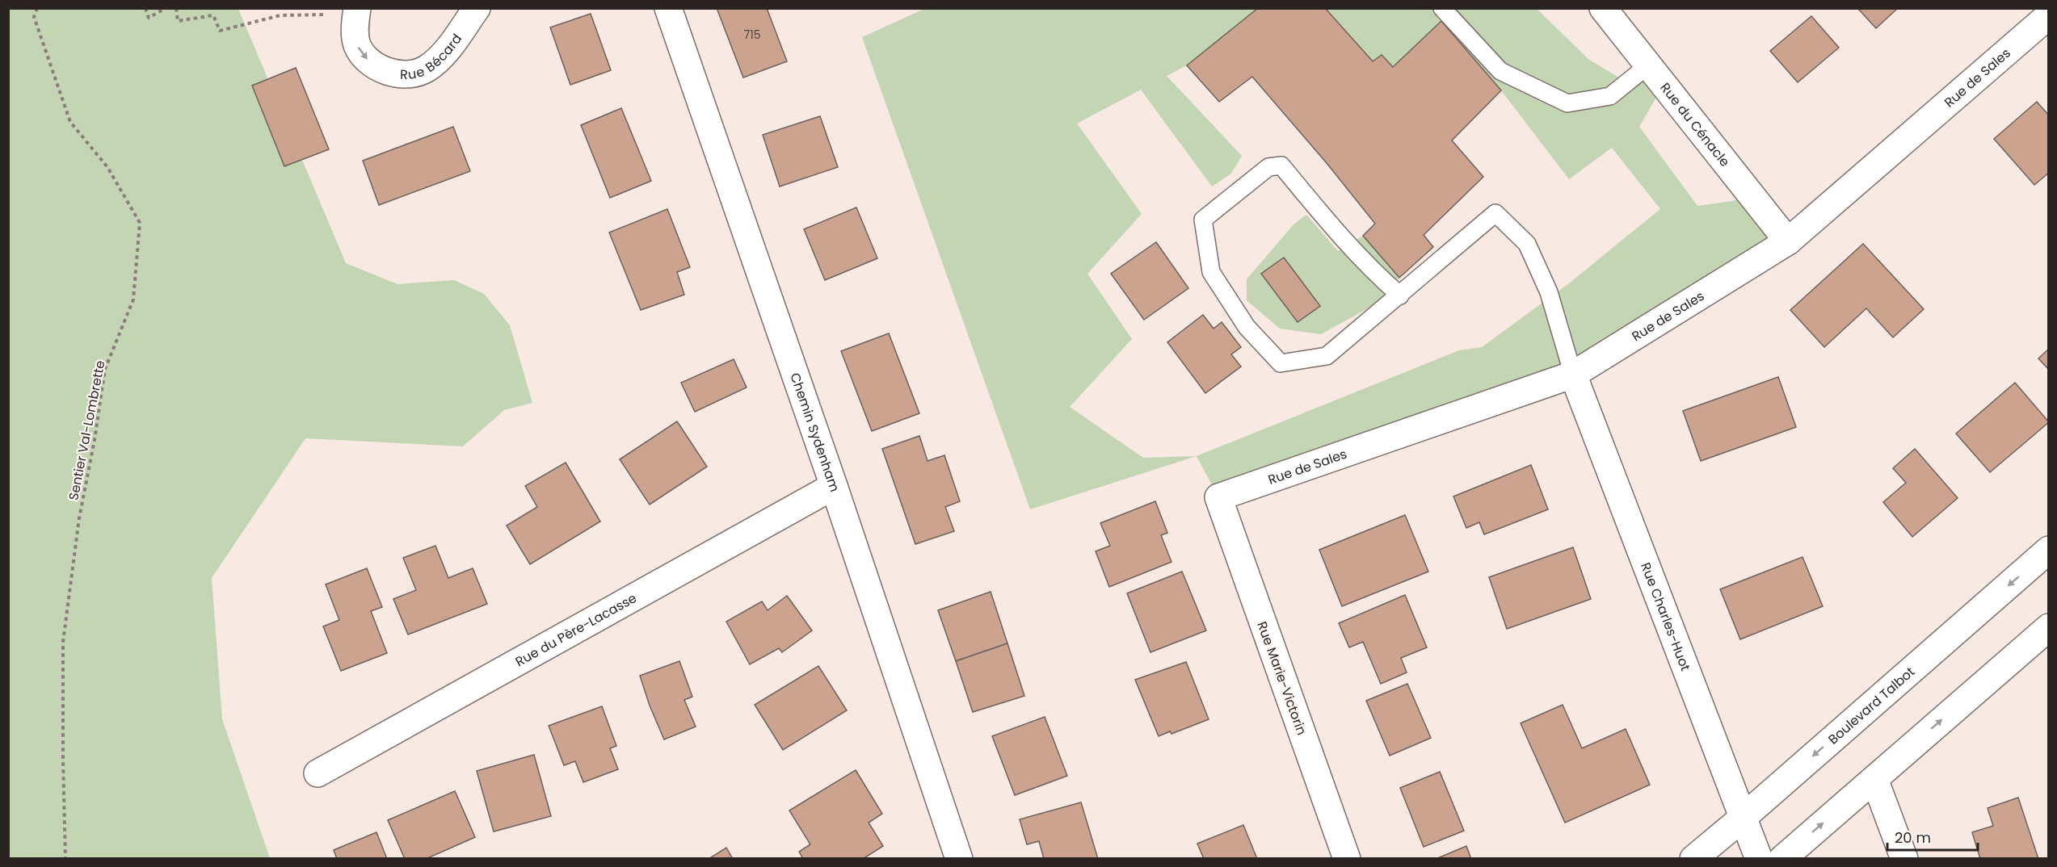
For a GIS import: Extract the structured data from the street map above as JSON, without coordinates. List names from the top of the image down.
{
  "streets": {
    "street": [
      "Rue Bécard",
      "Rue de Sales",
      "Rue du Cénacle",
      "Chemin Sydenham",
      "Rue Charles-Huot",
      "Rue du Père-Lacasse",
      "Rue Marie-Victorin",
      "Boulevard Talbot"
    ],
    "path": ["Sentier Val-Lombrette"]
  },
  "crossings": [
    ["Rue de Sales", "Rue du Cénacle"],
    ["Rue de Sales", "Rue Charles-Huot"],
    ["Rue de Sales", "Rue Marie-Victorin"],
    ["Chemin Sydenham", "Rue du Père-Lacasse"],
    ["Rue Charles-Huot", "Boulevard Talbot"]
  ],
  "house_numbers": ["715"],
  "scale_bar": "20 m"
}
